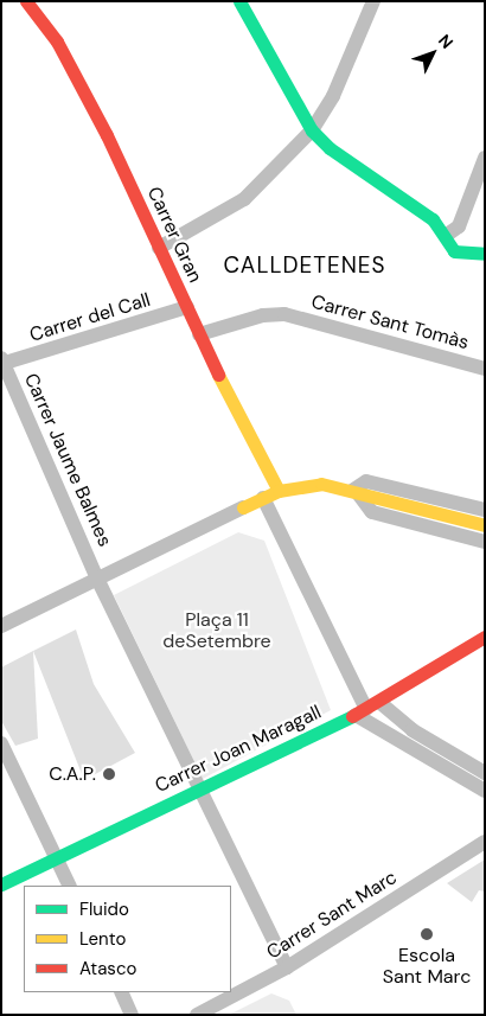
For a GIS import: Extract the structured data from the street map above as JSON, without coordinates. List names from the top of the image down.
{
  "streets": {
    "street": [
      "Carrer Gran",
      "Carrer del Call",
      "Carrer Sant Tomàs",
      "Carrer Jaume Balmes",
      "Carrer Joan Maragall",
      "Carrer Sant Marc"
    ]
  },
  "crossings": [
    ["Carrer Gran", "Carrer del Call"],
    ["Carrer Gran", "Carrer Sant Tomàs"],
    ["Carrer del Call", "Carrer Jaume Balmes"],
    ["Carrer Jaume Balmes", "Carrer Joan Maragall"],
    ["Carrer Jaume Balmes", "Carrer Sant Marc"]
  ],
  "districts": ["CALLDETENES"],
  "parks": ["Plaça 11 deSetembre"],
  "places": ["C.A.P.", "Escola Sant Marc"],
  "legend": ["Fluido", "Lento", "Atasco"],
  "north": "top right"
}
